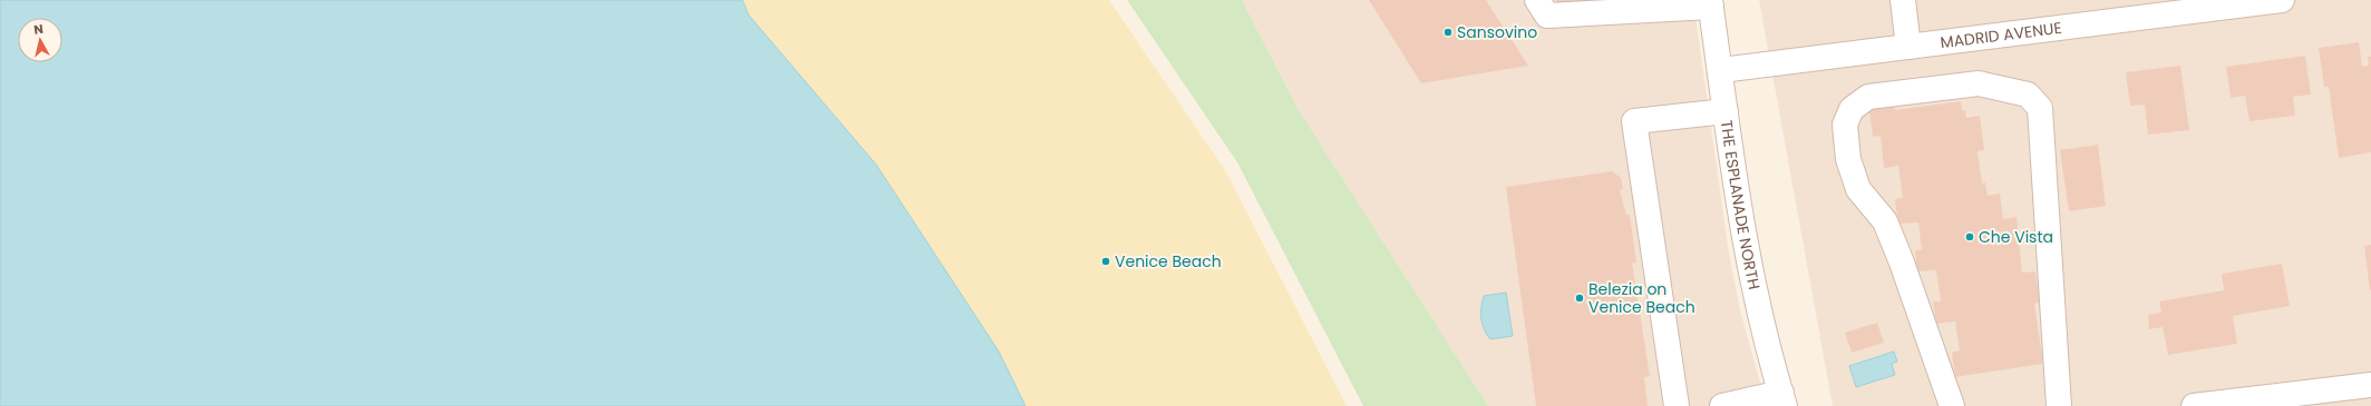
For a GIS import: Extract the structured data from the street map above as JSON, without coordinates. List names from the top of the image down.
{
  "streets": {
    "street": ["MADRID AVENUE", "THE ESPLANADE NORTH"]
  },
  "crossings": [
    ["MADRID AVENUE", "THE ESPLANADE NORTH"]
  ],
  "places": [
    "Sansovino",
    "Che Vista",
    "Venice Beach",
    "Belezia on Venice Beach"
  ],
  "north": "top"
}
